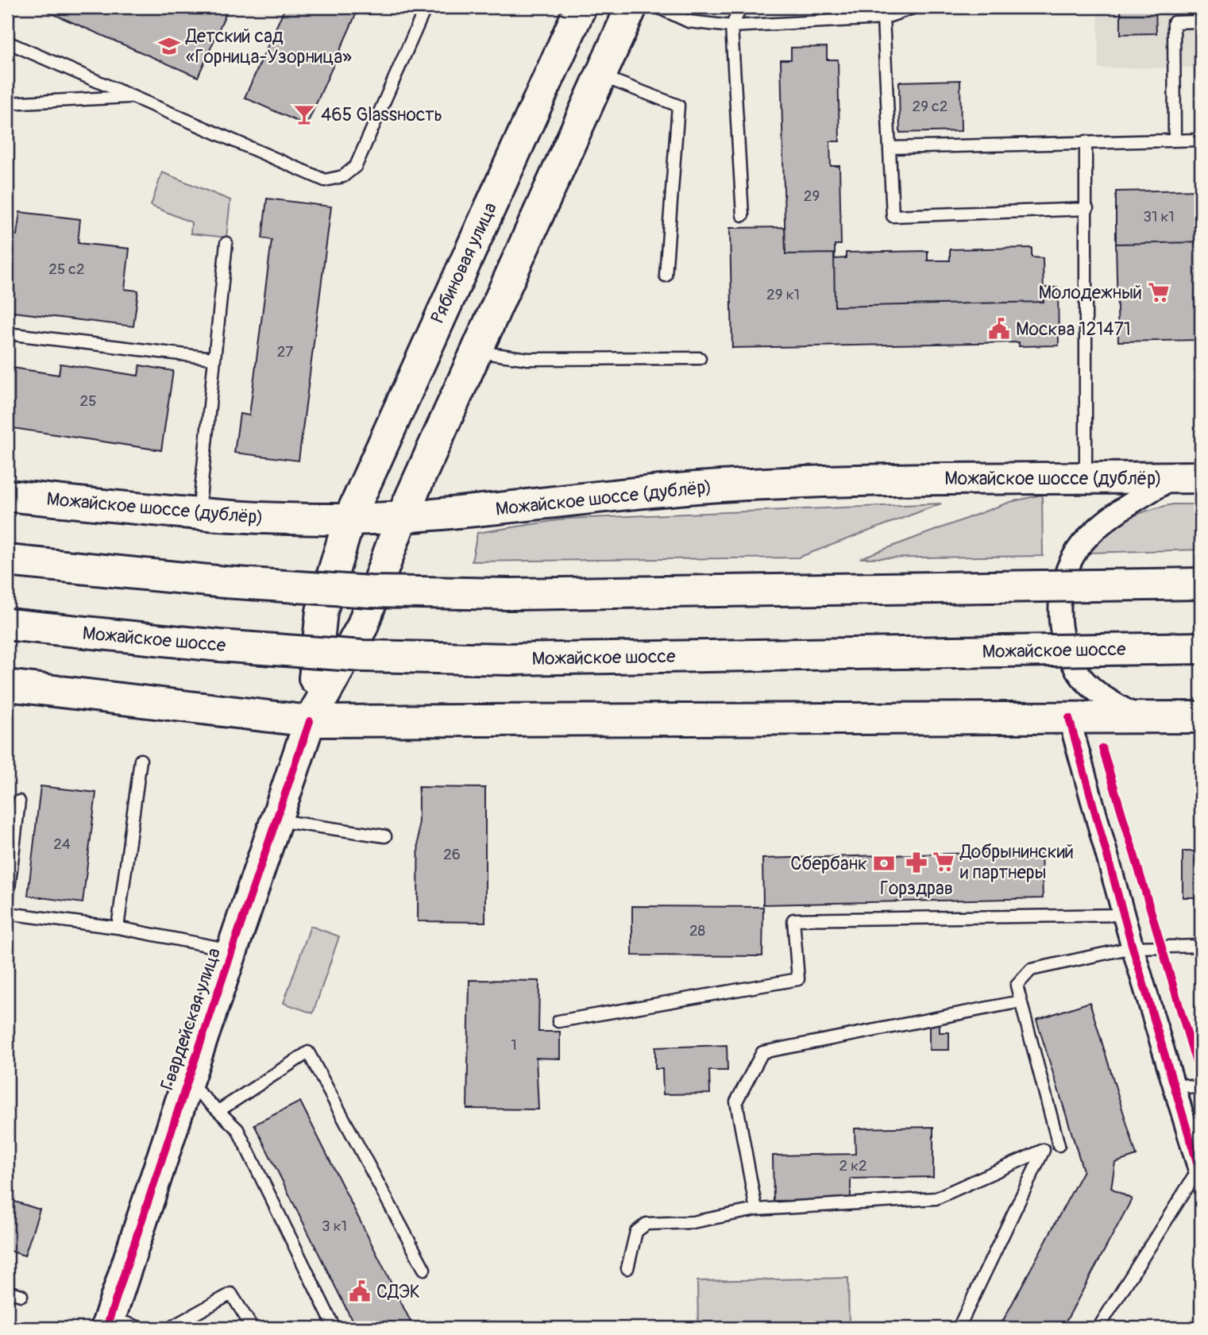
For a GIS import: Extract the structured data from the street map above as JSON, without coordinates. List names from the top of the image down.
{
  "streets": {
    "main road": [
      "Рябиновая улица",
      "Можайское шоссе (дублёр)",
      "Можайское шоссе",
      "Гвардейская улица"
    ]
  },
  "crossings": [
    ["Рябиновая улица", "Можайское шоссе (дублёр)"],
    ["Рябиновая улица", "Гвардейская улица"]
  ],
  "places": {
    "school or university": ["Детский сад «Горница-Узорница»"],
    "bar": ["465 Glassность"],
    "supermarket": ["Молодежный", "Добрынинский и партнеры"],
    "public building": ["Москва 121471", "СДЭК"],
    "pharmacy": ["Горздрав"],
    "bank": ["Сбербанк"]
  },
  "house_numbers": [
    "29 с2",
    "29",
    "31 к1",
    "25 с2",
    "29 к1",
    "27",
    "25",
    "24",
    "26",
    "28",
    "1",
    "2 к2",
    "3 к1"
  ]
}
